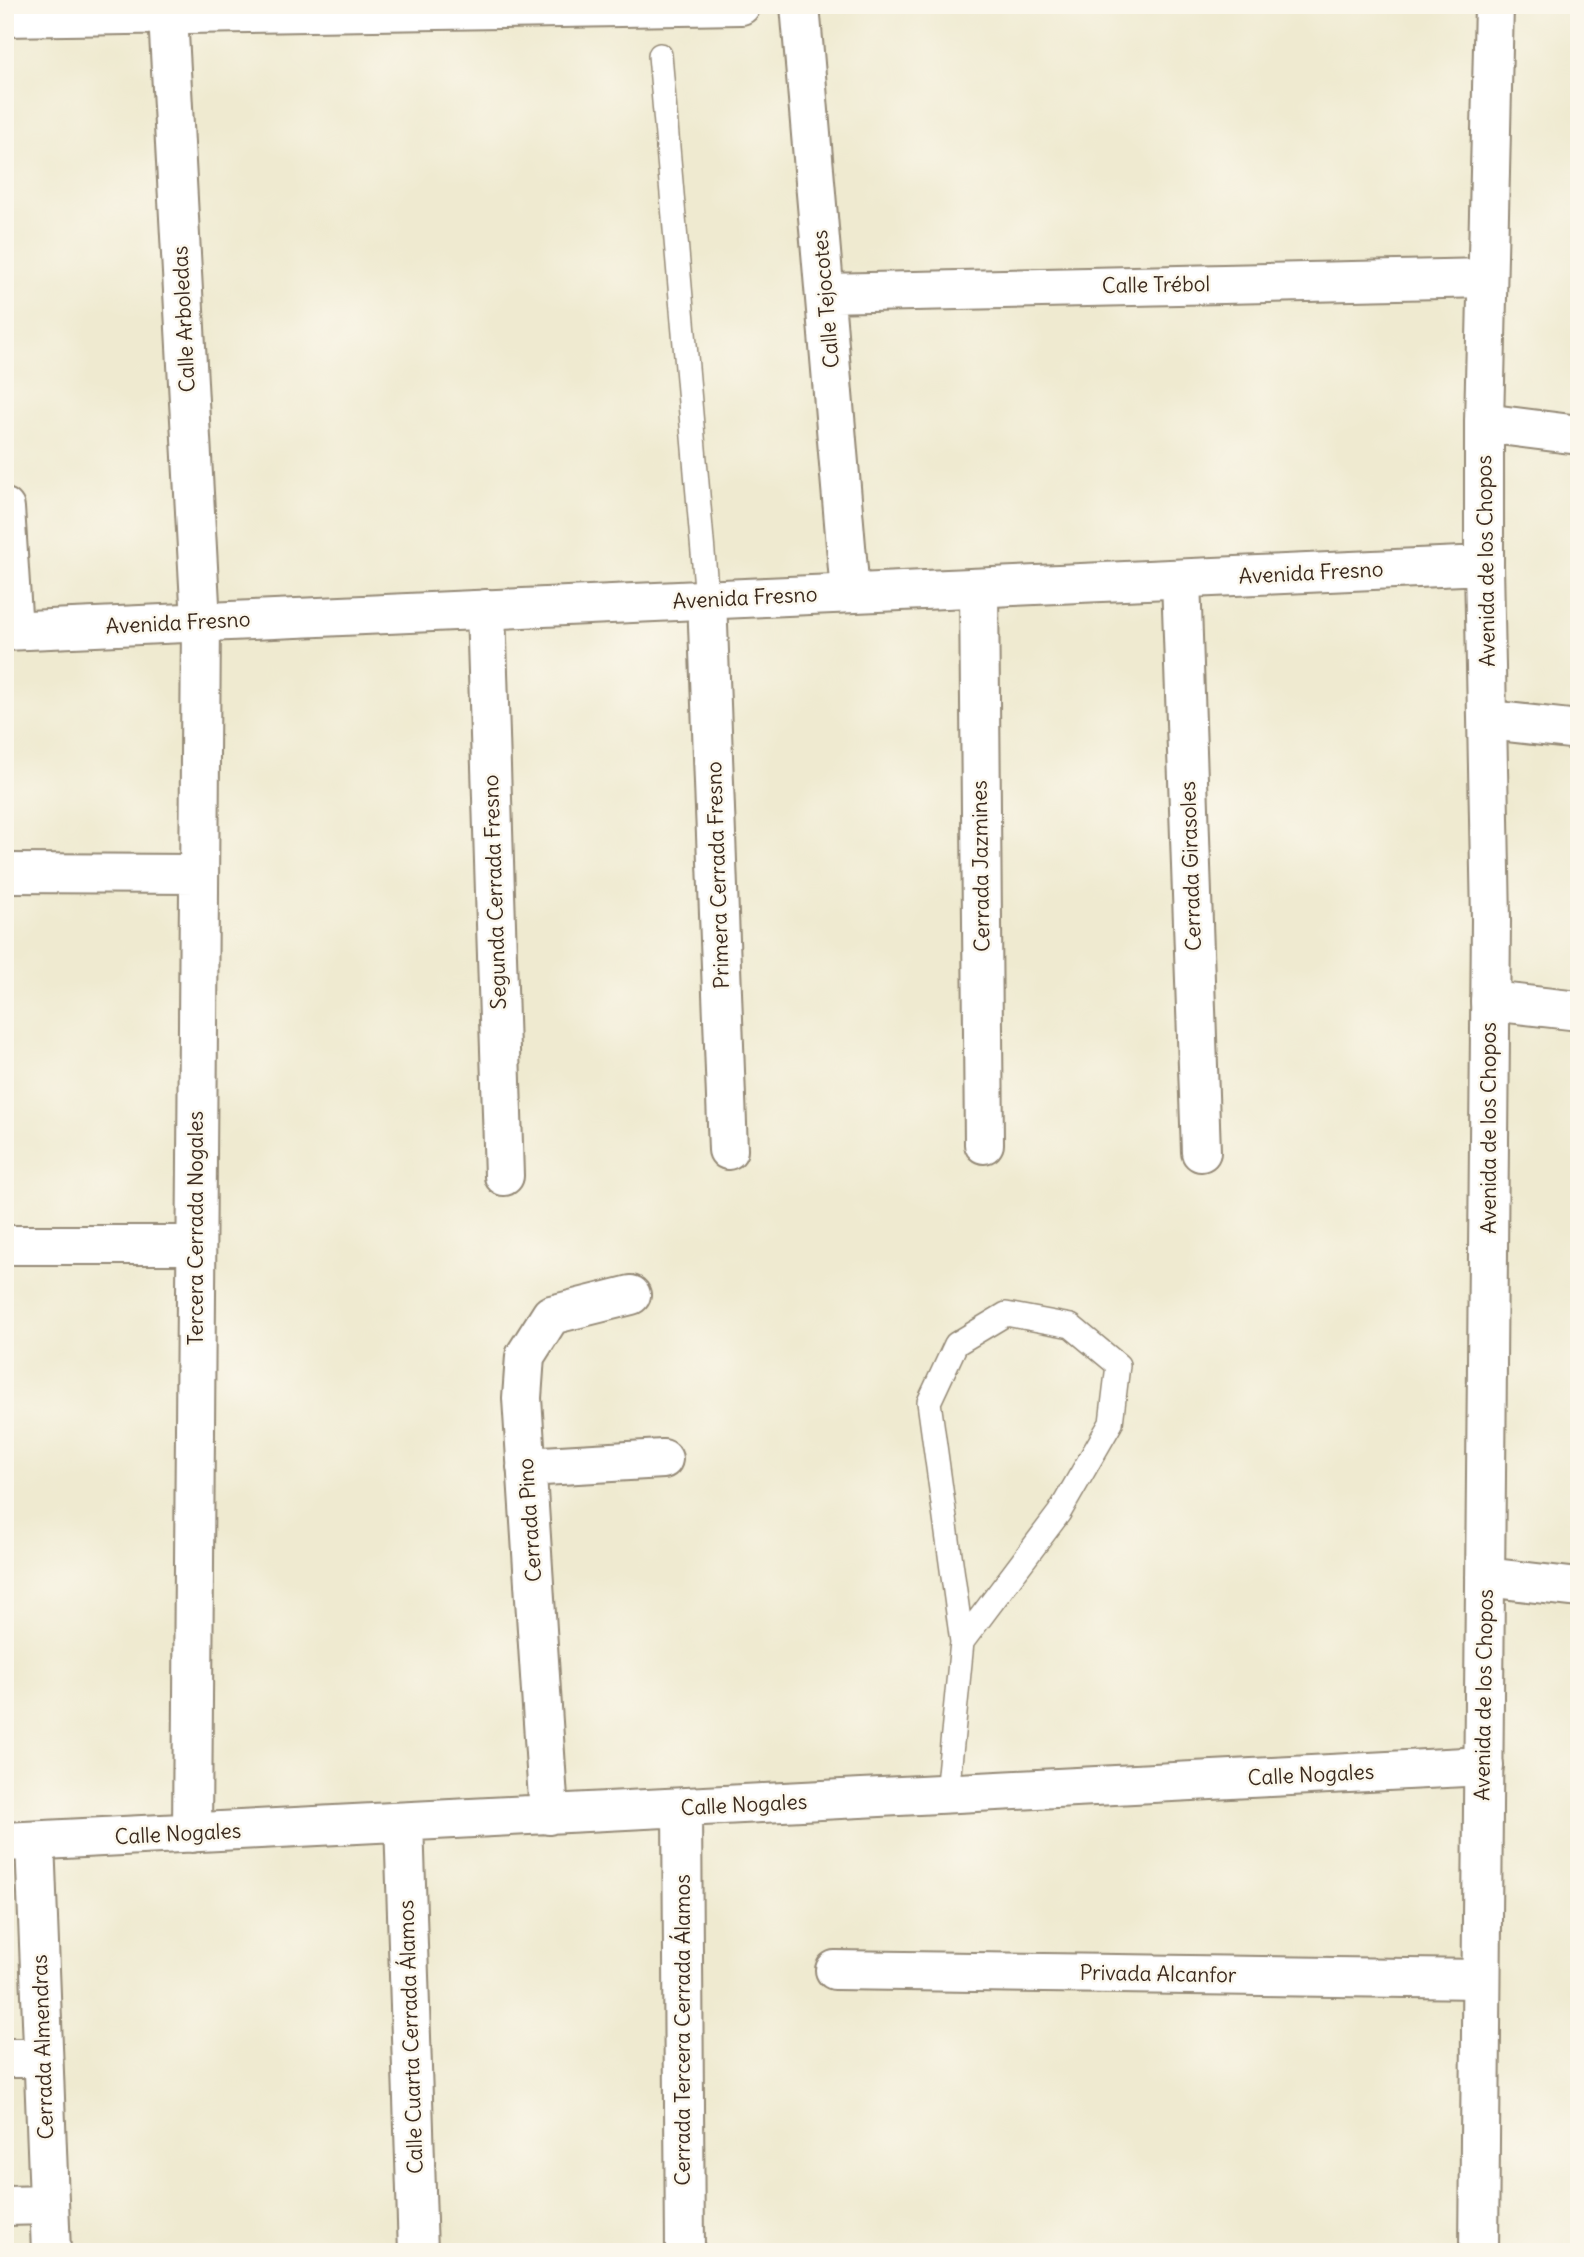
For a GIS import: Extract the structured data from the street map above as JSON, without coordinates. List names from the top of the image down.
{
  "streets": {
    "street": [
      "Calle Trébol",
      "Calle Tejocotes",
      "Calle Arboledas",
      "Avenida de los Chopos",
      "Avenida Fresno",
      "Cerrada Jazmines",
      "Cerrada Girasoles",
      "Primera Cerrada Fresno",
      "Segunda Cerrada Fresno",
      "Tercera Cerrada Nogales",
      "Cerrada Pino",
      "Calle Nogales",
      "Privada Alcanfor",
      "Cerrada Tercera Cerrada Álamos",
      "Calle Cuarta Cerrada Álamos",
      "Cerrada Almendras"
    ]
  },
  "crossings": [
    ["Calle Trébol", "Calle Tejocotes"],
    ["Calle Trébol", "Avenida de los Chopos"],
    ["Calle Tejocotes", "Avenida Fresno"],
    ["Calle Arboledas", "Avenida Fresno"],
    ["Calle Arboledas", "Tercera Cerrada Nogales"],
    ["Avenida de los Chopos", "Avenida Fresno"],
    ["Avenida de los Chopos", "Calle Nogales"],
    ["Avenida de los Chopos", "Privada Alcanfor"],
    ["Avenida Fresno", "Cerrada Jazmines"],
    ["Avenida Fresno", "Cerrada Girasoles"],
    ["Avenida Fresno", "Primera Cerrada Fresno"],
    ["Avenida Fresno", "Segunda Cerrada Fresno"],
    ["Avenida Fresno", "Tercera Cerrada Nogales"],
    ["Tercera Cerrada Nogales", "Calle Nogales"],
    ["Cerrada Pino", "Calle Nogales"],
    ["Calle Nogales", "Cerrada Tercera Cerrada Álamos"],
    ["Calle Nogales", "Calle Cuarta Cerrada Álamos"],
    ["Calle Nogales", "Cerrada Almendras"]
  ]
}
